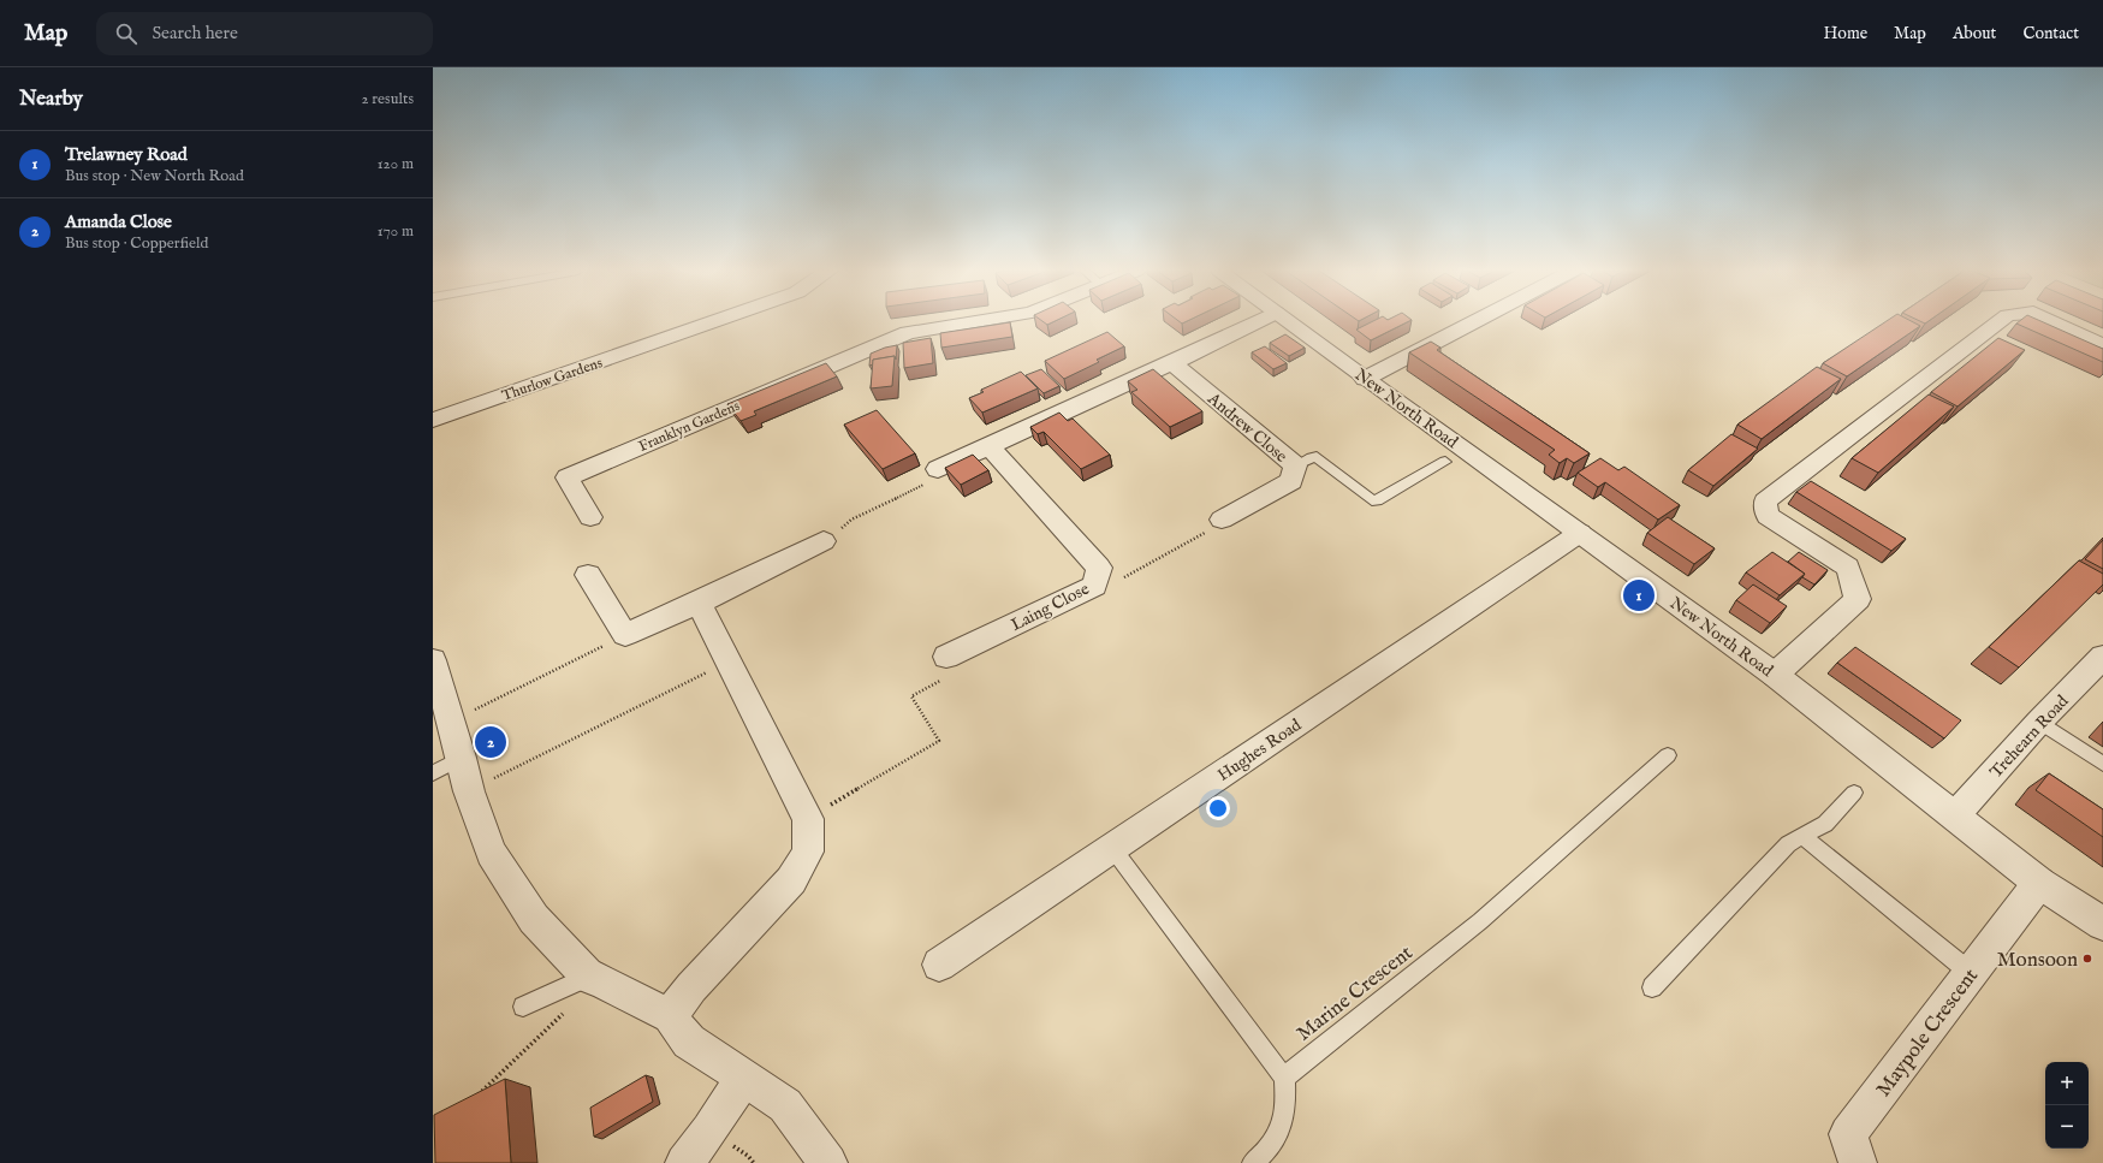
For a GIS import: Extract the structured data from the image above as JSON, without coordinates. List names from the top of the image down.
{
  "streets": {
    "street": [
      "Thurlow Gardens",
      "New North Road",
      "Franklyn Gardens",
      "Andrew Close",
      "Laing Close",
      "Trehearn Road",
      "Hughes Road",
      "Maypole Crescent"
    ],
    "lane": ["Marine Crescent"]
  },
  "crossings": [
    ["New North Road", "Trehearn Road"],
    ["New North Road", "Hughes Road"],
    ["New North Road", "Maypole Crescent"]
  ],
  "places": ["Monsoon"],
  "page": {
    "header": "Map",
    "search": "Search here",
    "nav": [
      "Home",
      "Map",
      "About",
      "Contact"
    ],
    "heading": ["Nearby", "2 results"],
    "list": [
      {
        "mark": "1",
        "name": "Trelawney Road",
        "note": "Bus stop · New North Road",
        "value": "120 m"
      },
      {
        "mark": "2",
        "name": "Amanda Close",
        "note": "Bus stop · Copperfield",
        "value": "170 m"
      }
    ],
    "pins": ["1", "2"],
    "map_buttons": ["+", "−"]
  }
}
